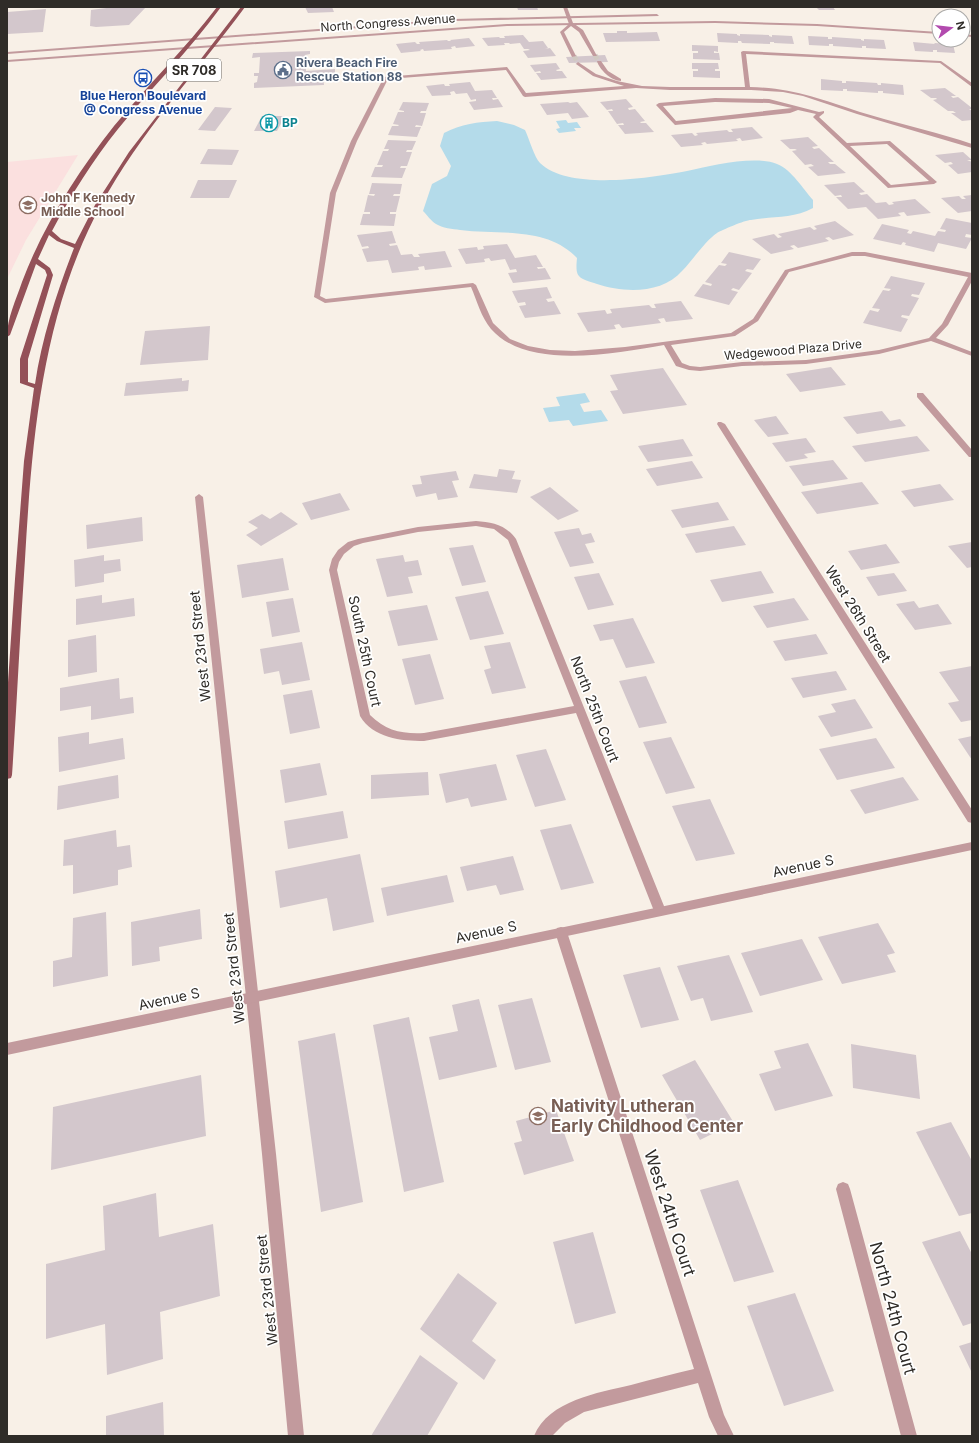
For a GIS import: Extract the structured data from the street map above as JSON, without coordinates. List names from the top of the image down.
{
  "streets": {
    "main road": ["SR 708"],
    "street": [
      "North Congress Avenue",
      "Wedgewood Plaza Drive",
      "West 26th Street",
      "West 23rd Street",
      "South 25th Court",
      "North 25th Court",
      "Avenue S",
      "West 24th Court",
      "North 24th Court"
    ]
  },
  "crossings": [
    ["North Congress Avenue", "SR 708"],
    ["West 23rd Street", "Avenue S"],
    ["South 25th Court", "North 25th Court"],
    ["North 25th Court", "Avenue S"],
    ["Avenue S", "West 24th Court"]
  ],
  "places": {
    "public building": ["Rivera Beach Fire Rescue Station 88"],
    "bus stop": ["Blue Heron Boulevard @ Congress Avenue"],
    "building": ["BP"],
    "school or university": ["John F Kennedy Middle School", "Nativity Lutheran Early Childhood Center"]
  },
  "north": "right"
}
